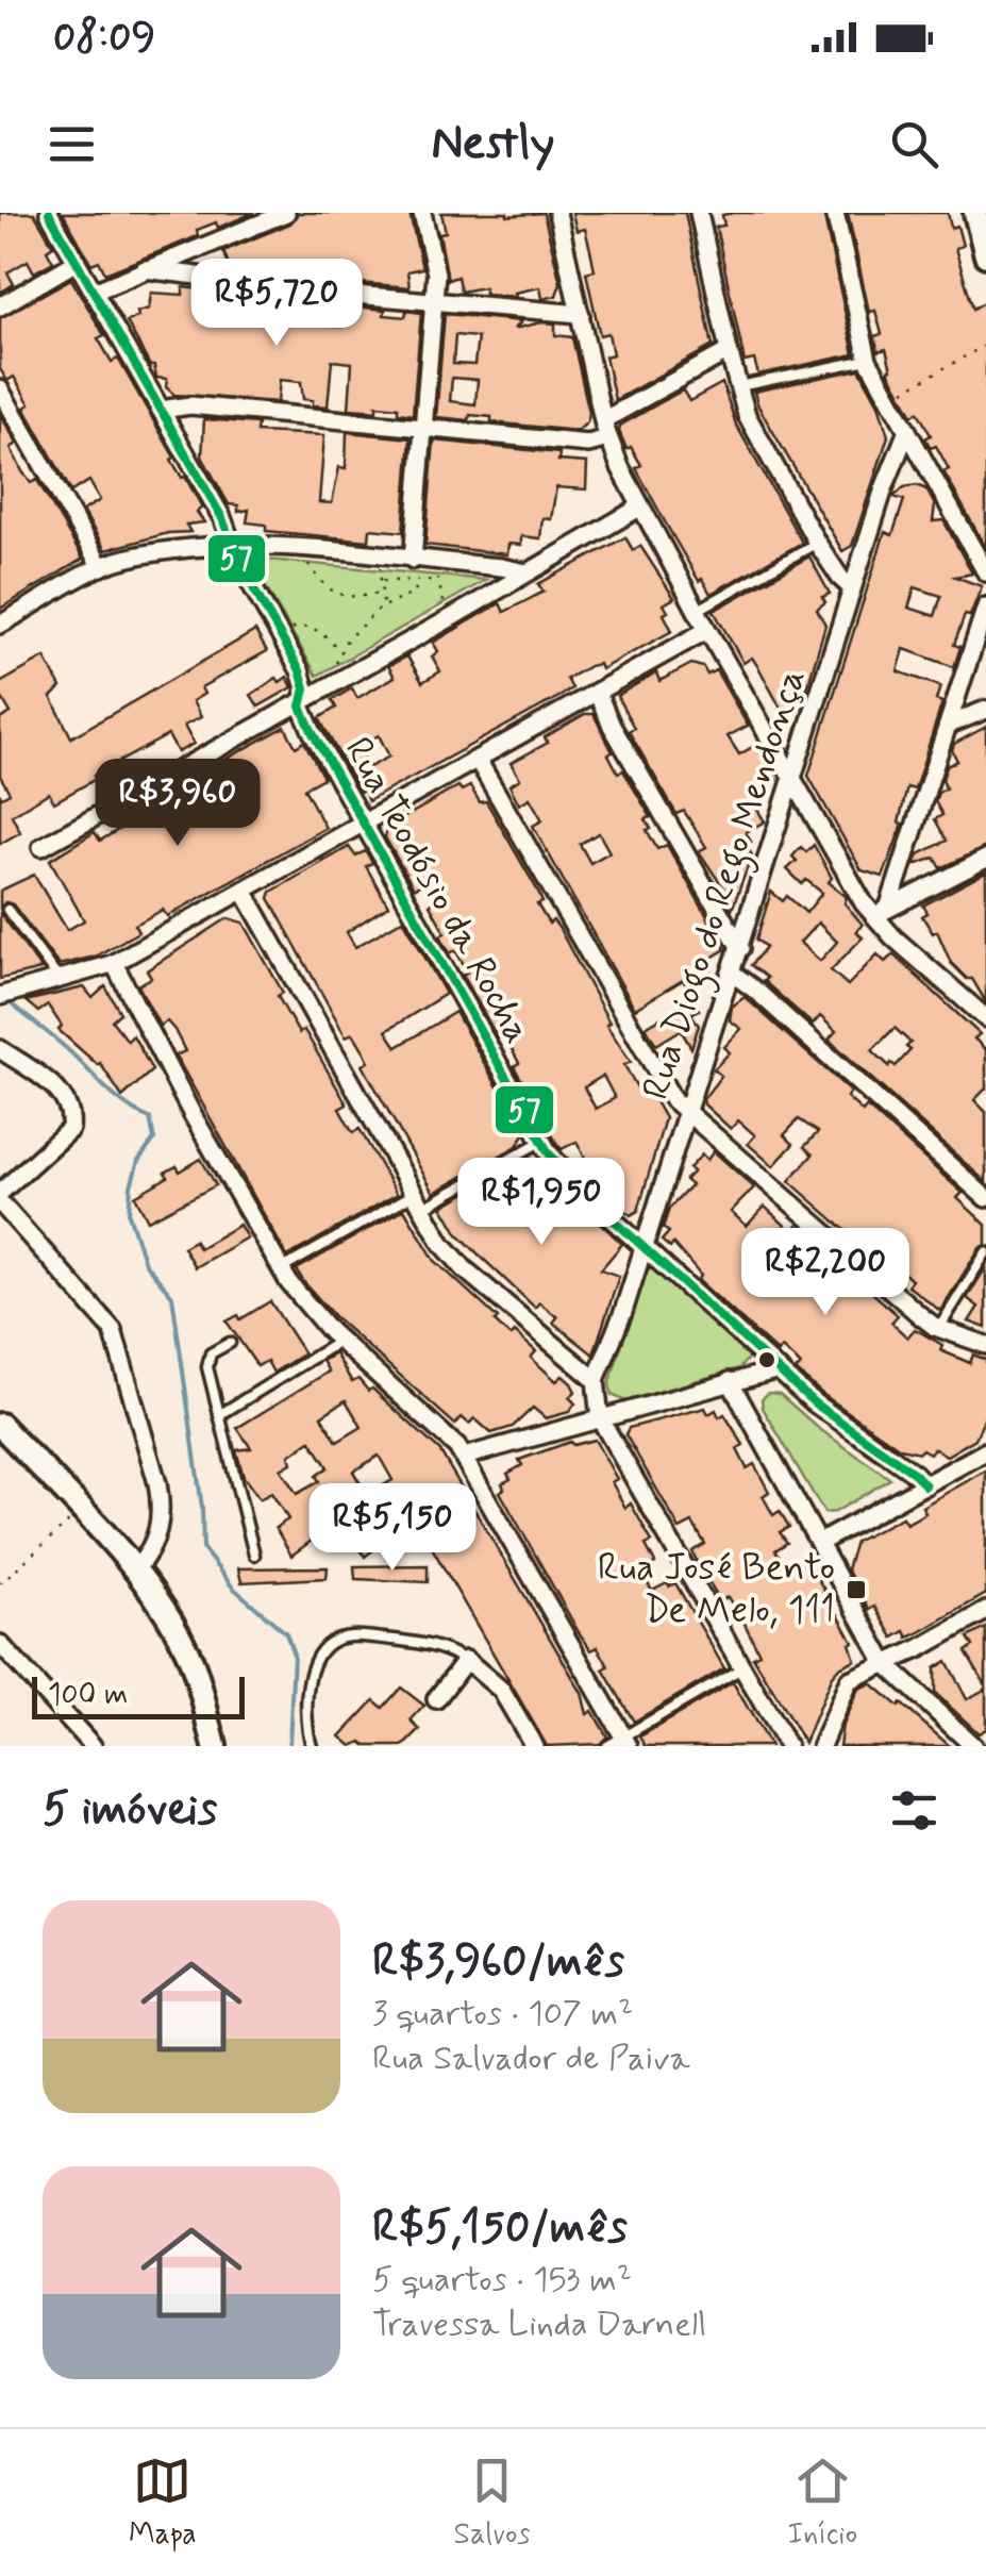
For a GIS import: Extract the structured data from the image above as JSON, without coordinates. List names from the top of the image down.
{
  "streets": {
    "street": ["Rua Diogo do Rego Mendonça", "Rua Teodósio da Rocha"]
  },
  "crossings": [
    ["Rua Diogo do Rego Mendonça", "Rua Teodósio da Rocha"]
  ],
  "places": {
    "transit": ["Rua José Bento De Melo, 111"]
  },
  "lines": ["transit line 57"],
  "scale_bar": "100 m",
  "page": {
    "status": "08:09",
    "header": "Nestly",
    "price": [
      "R$5,720",
      "R$3,960",
      "R$1,950",
      "R$2,200",
      "R$5,150"
    ],
    "scale": "100 m",
    "heading": "5 imóveis",
    "list": [
      {
        "name": "R$3,960/mês",
        "note": "3 quartos · 107 m² · Rua Salvador de Paiva"
      },
      {
        "name": "R$5,150/mês",
        "note": "5 quartos · 153 m² · Travessa Linda Darnell"
      }
    ],
    "tabs": ["Mapa", "Salvos", "Início"]
  }
}
